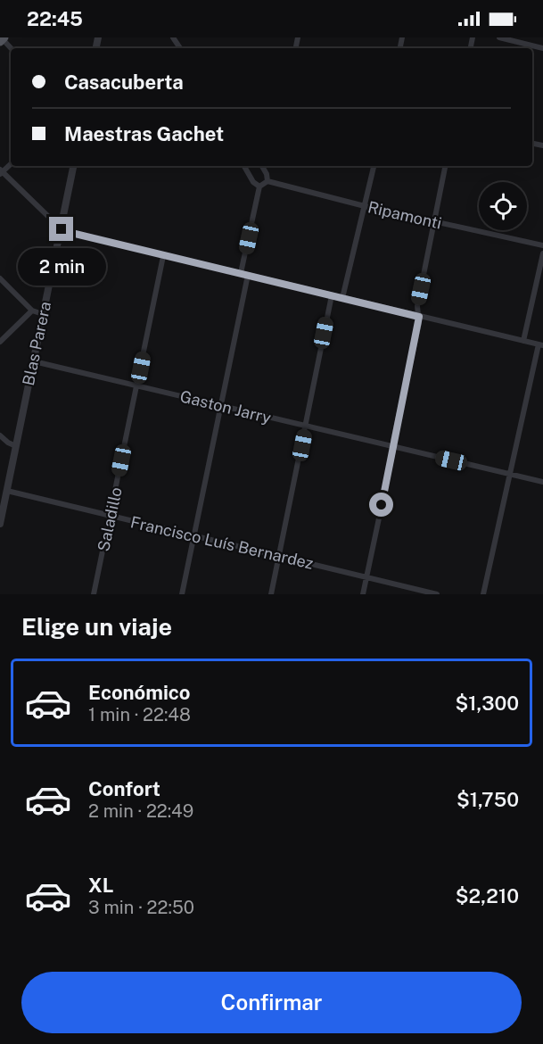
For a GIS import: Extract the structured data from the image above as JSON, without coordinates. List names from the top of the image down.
{
  "streets": {
    "street": [
      "Ripamonti",
      "Blas Parera",
      "Gaston Jarry",
      "Saladillo",
      "Francisco Luís Bernardez"
    ]
  },
  "crossings": [
    ["Blas Parera", "Gaston Jarry"],
    ["Blas Parera", "Francisco Luís Bernardez"],
    ["Gaston Jarry", "Saladillo"],
    ["Saladillo", "Francisco Luís Bernardez"]
  ],
  "page": {
    "status": "22:45",
    "banner": ["Casacuberta", "Maestras Gachet"],
    "bubble": "2 min",
    "heading": "Elige un viaje",
    "list": [
      {
        "name": "Económico",
        "note": "1 min · 22:48",
        "value": "$1,300"
      },
      {
        "name": "Confort",
        "note": "2 min · 22:49",
        "value": "$1,750"
      },
      {
        "name": "XL",
        "note": "3 min · 22:50",
        "value": "$2,210"
      }
    ],
    "buttons": "Confirmar"
  }
}
